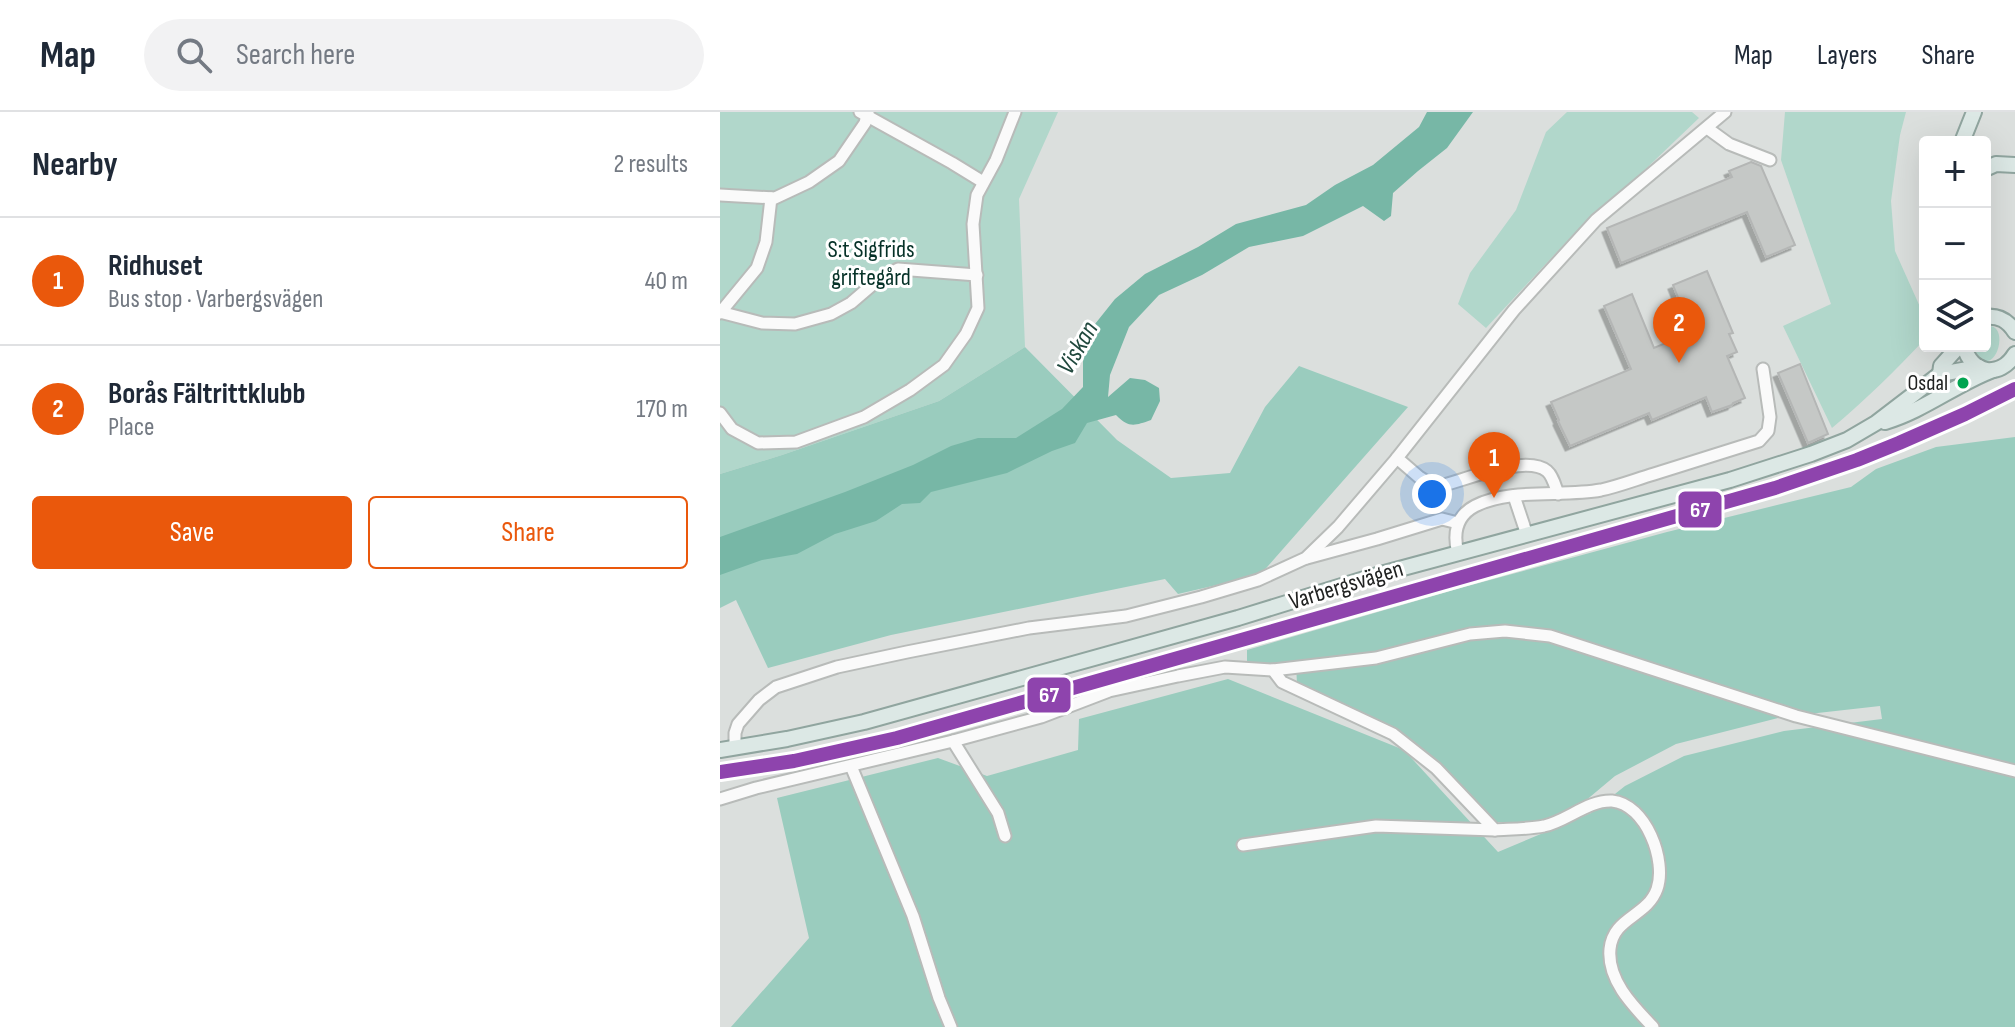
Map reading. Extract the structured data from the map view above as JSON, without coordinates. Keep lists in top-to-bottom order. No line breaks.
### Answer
{"streets":{"main road":["Varbergsvägen"]},"water":["Viskan"],"parks":["S:t Sigfrids griftegård"],"places":["Osdal"],"lines":["transit line 67"],"page":{"header":"Map","search":"Search here","nav":["Map","Layers","Share"],"heading":["Nearby","2 results"],"map_buttons":["+","−"],"list":[{"mark":"1","name":"Ridhuset","note":"Bus stop · Varbergsvägen","value":"40 m"},{"mark":"2","name":"Borås Fältrittklubb","note":"Place","value":"170 m"}],"pins":["2","1"],"buttons":["Save","Share"]}}
